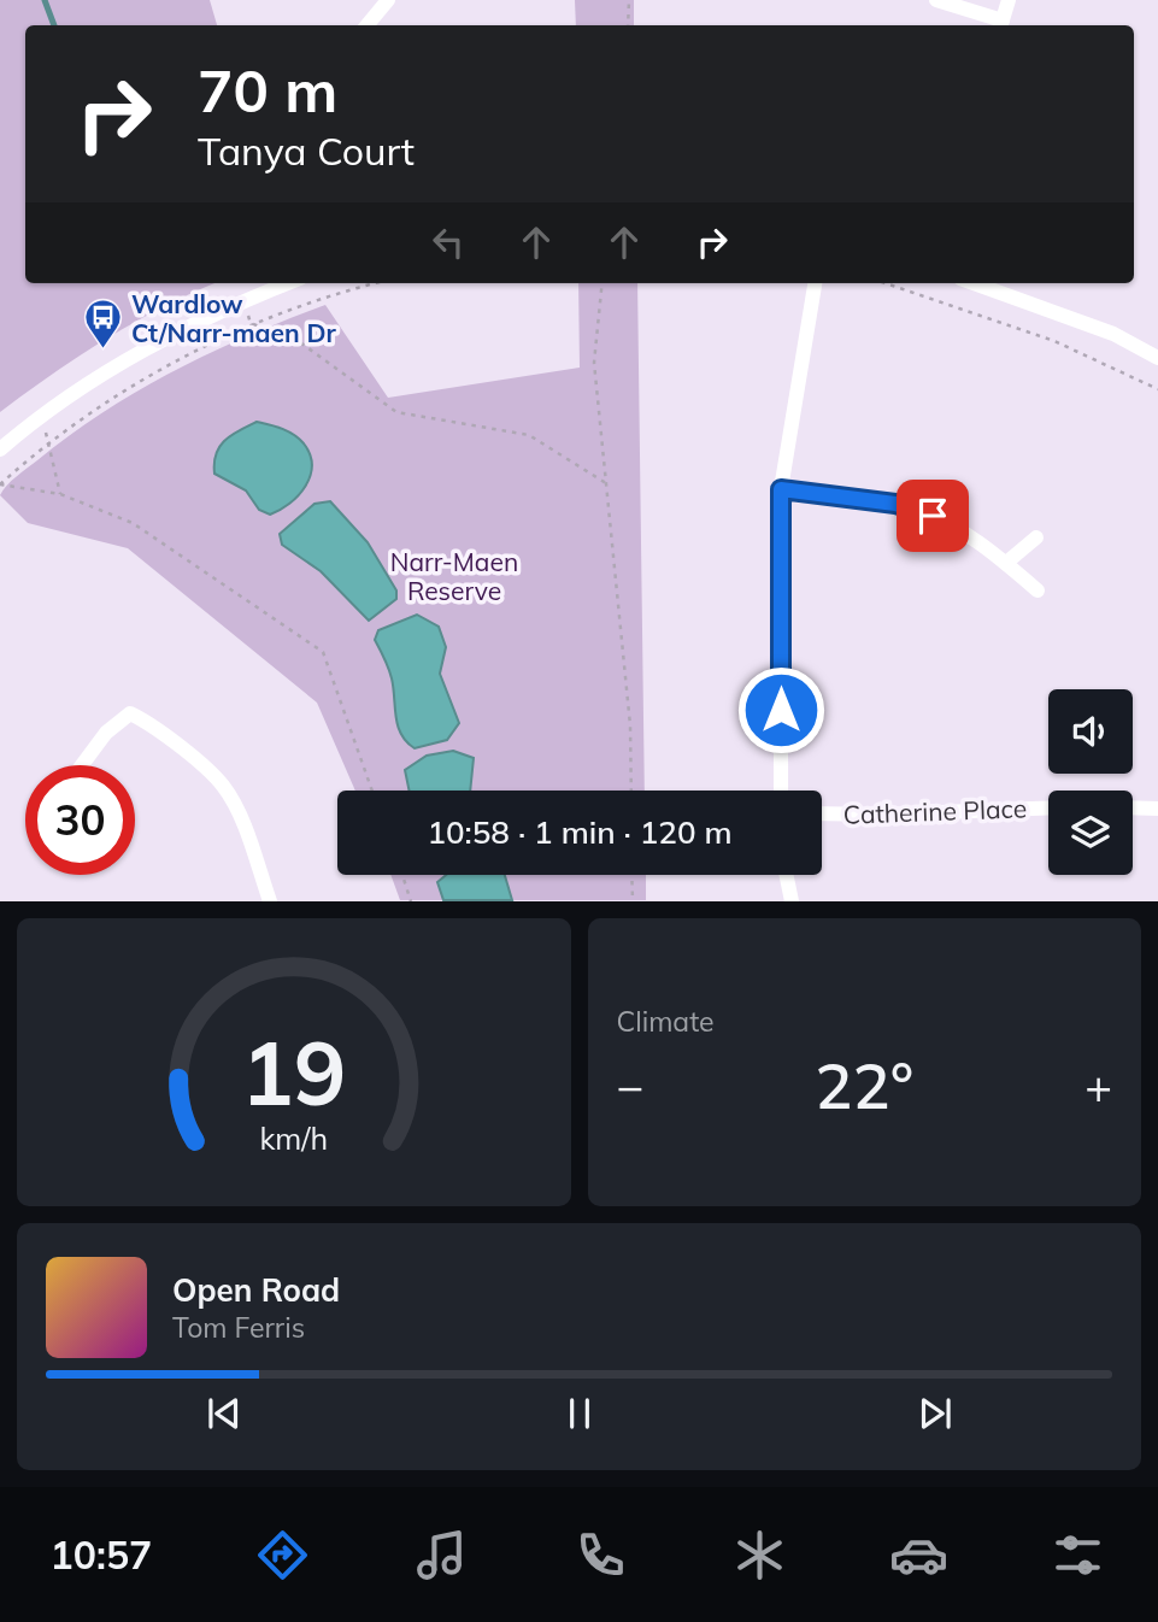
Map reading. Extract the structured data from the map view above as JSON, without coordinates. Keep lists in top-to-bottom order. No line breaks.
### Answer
{"streets":{"street":["Catherine Place"]},"parks":["Narr-Maen Reserve"],"places":{"bus stop":["Wardlow Ct/Narr-maen Dr"]},"page":{"turn":["70 m","Tanya Court"],"limit":"30","trip":"10:58 · 1 min · 120 m","tile":"Climate","heat":["−","22°","+"],"song":["Open Road","Tom Ferris"],"tabs":"10:57","gauge":["19","km/h"]}}
